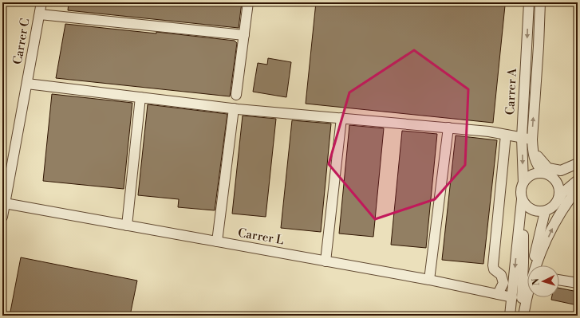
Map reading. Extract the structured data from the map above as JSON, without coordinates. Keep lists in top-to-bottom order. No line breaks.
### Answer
{"streets":{"street":["Carrer C","Carrer A","Carrer L"]},"crossings":[["Carrer C","Carrer L"]],"north":"left"}
